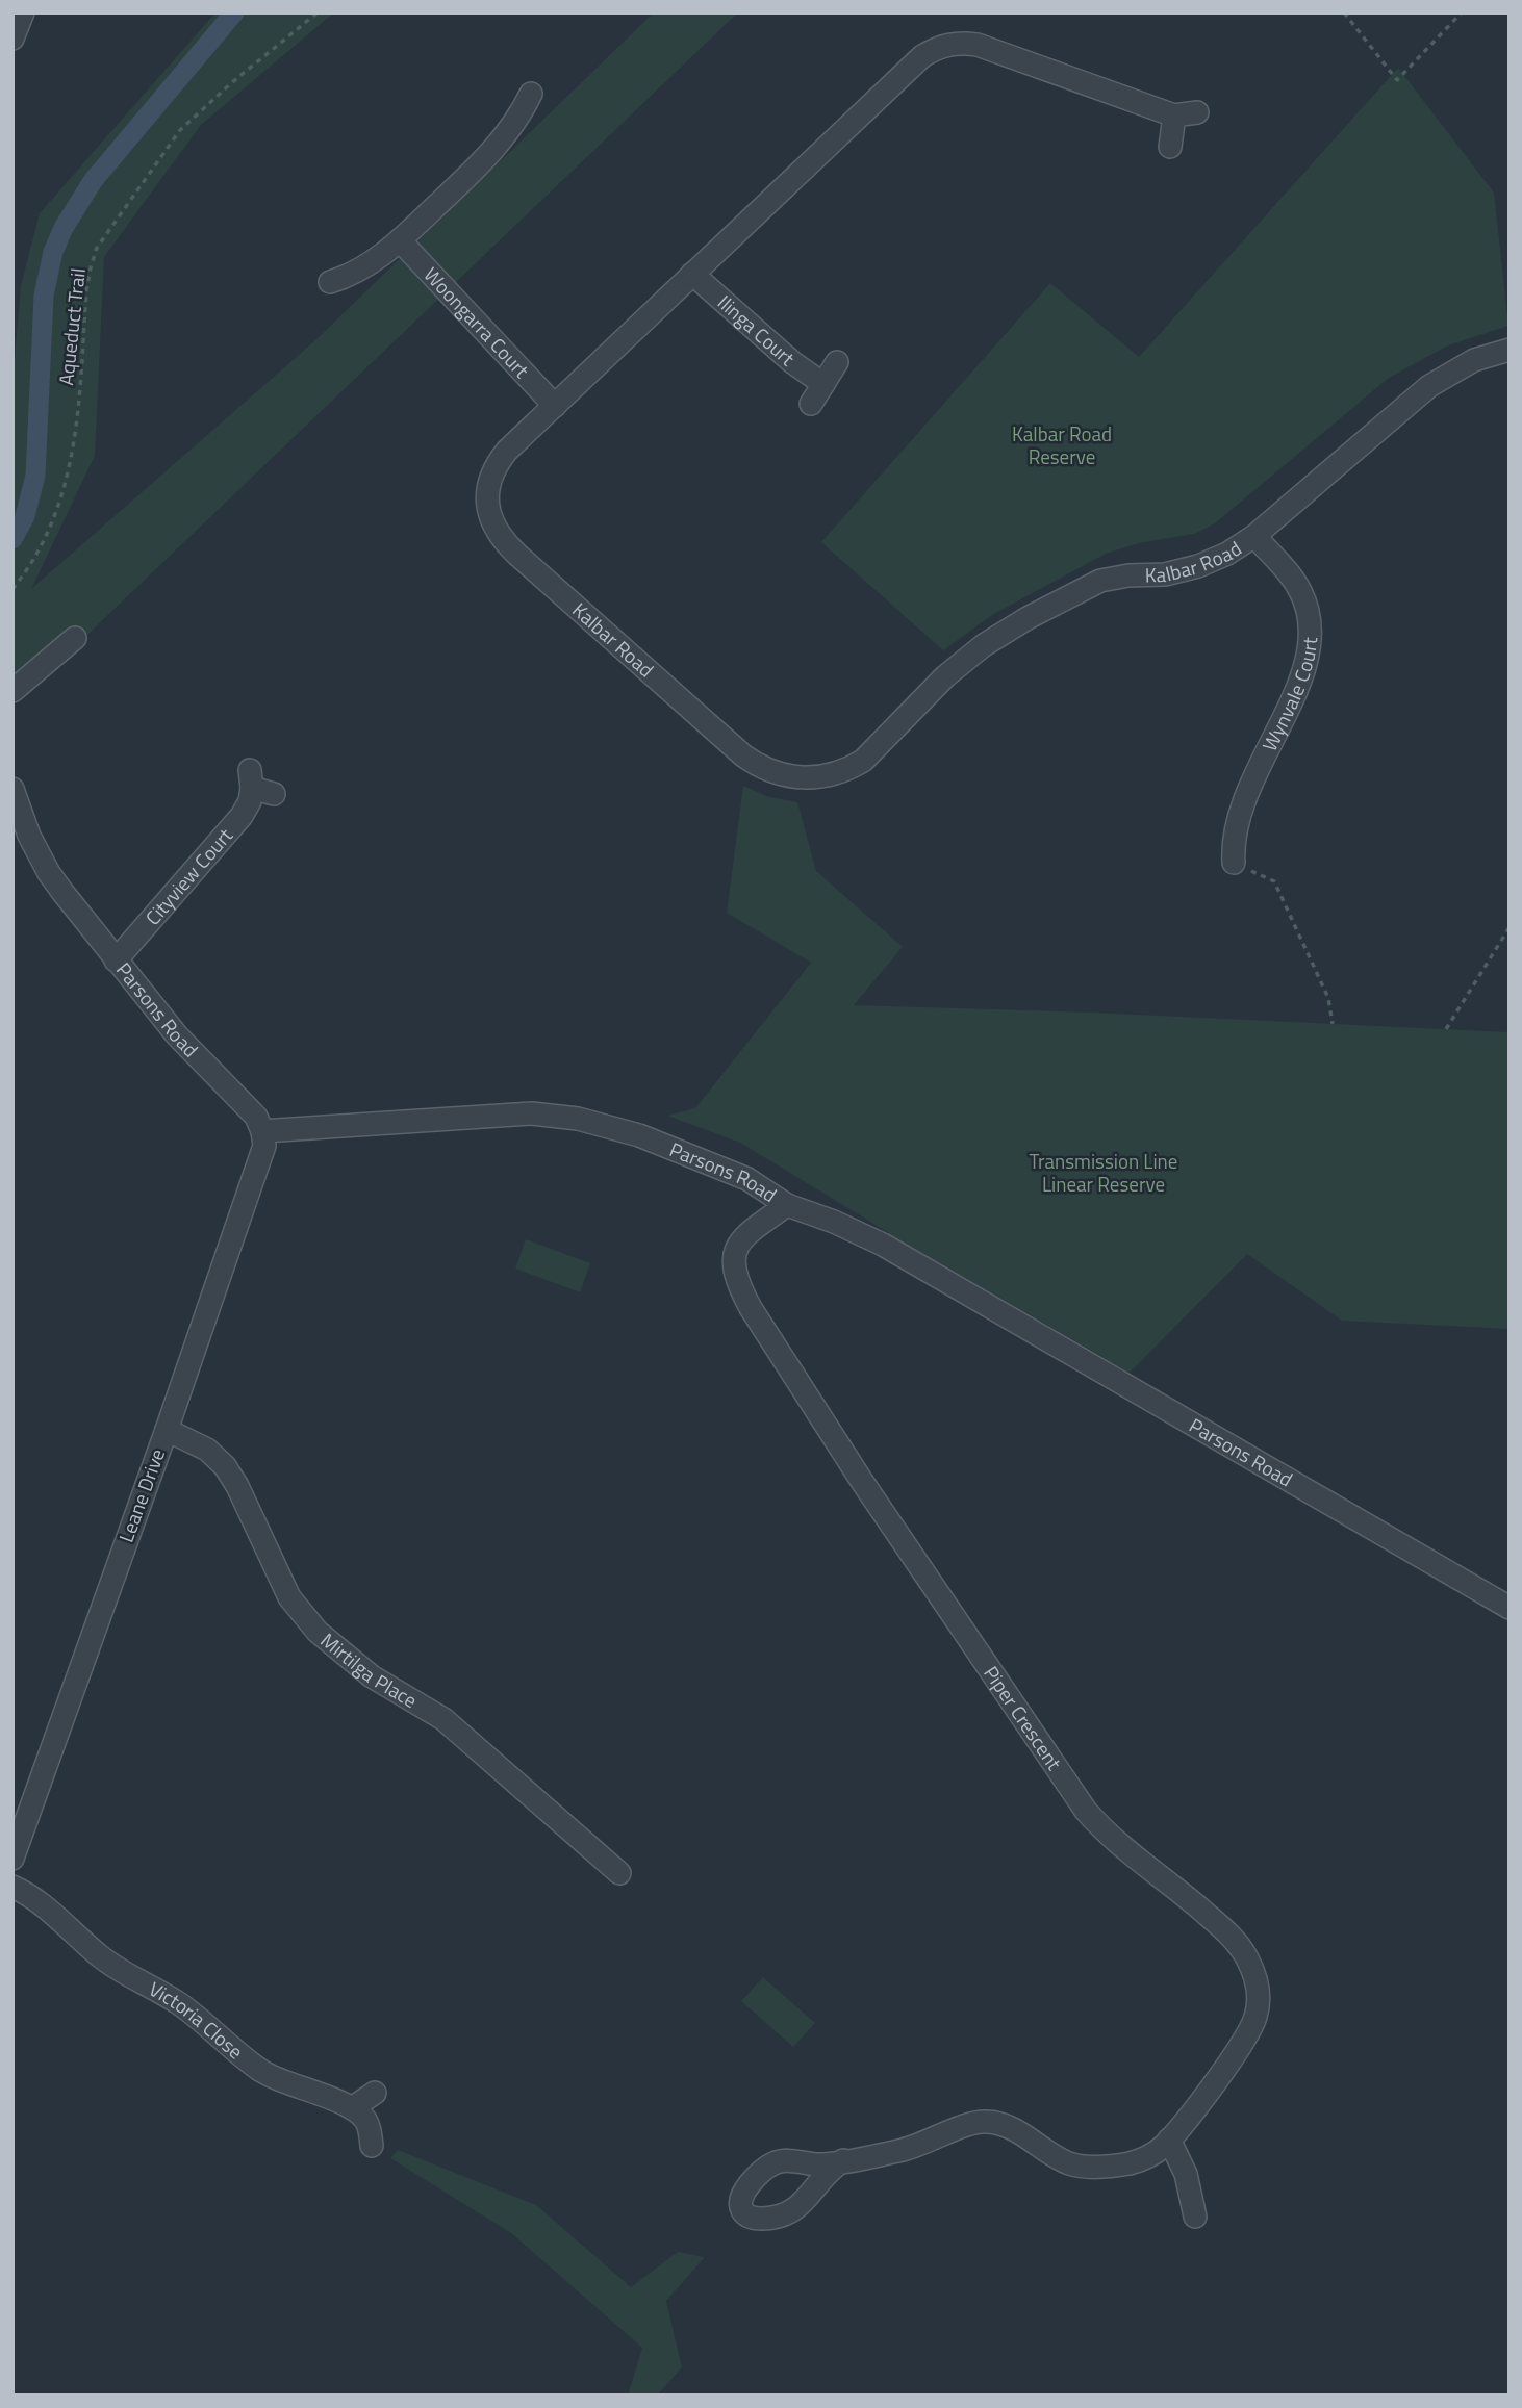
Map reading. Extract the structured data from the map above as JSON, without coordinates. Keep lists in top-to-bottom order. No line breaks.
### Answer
{"streets":{"street":["Woongarra Court","Ilinga Court","Kalbar Road","Wynvale Court","Cityview Court","Parsons Road","Leane Drive","Mirtilga Place","Piper Crescent","Victoria Close"],"path":["Aqueduct Trail"]},"crossings":[["Woongarra Court","Kalbar Road"],["Ilinga Court","Kalbar Road"],["Kalbar Road","Wynvale Court"],["Cityview Court","Parsons Road"],["Parsons Road","Leane Drive"],["Parsons Road","Piper Crescent"],["Leane Drive","Mirtilga Place"]],"parks":["Kalbar Road Reserve","Transmission Line Linear Reserve"]}
